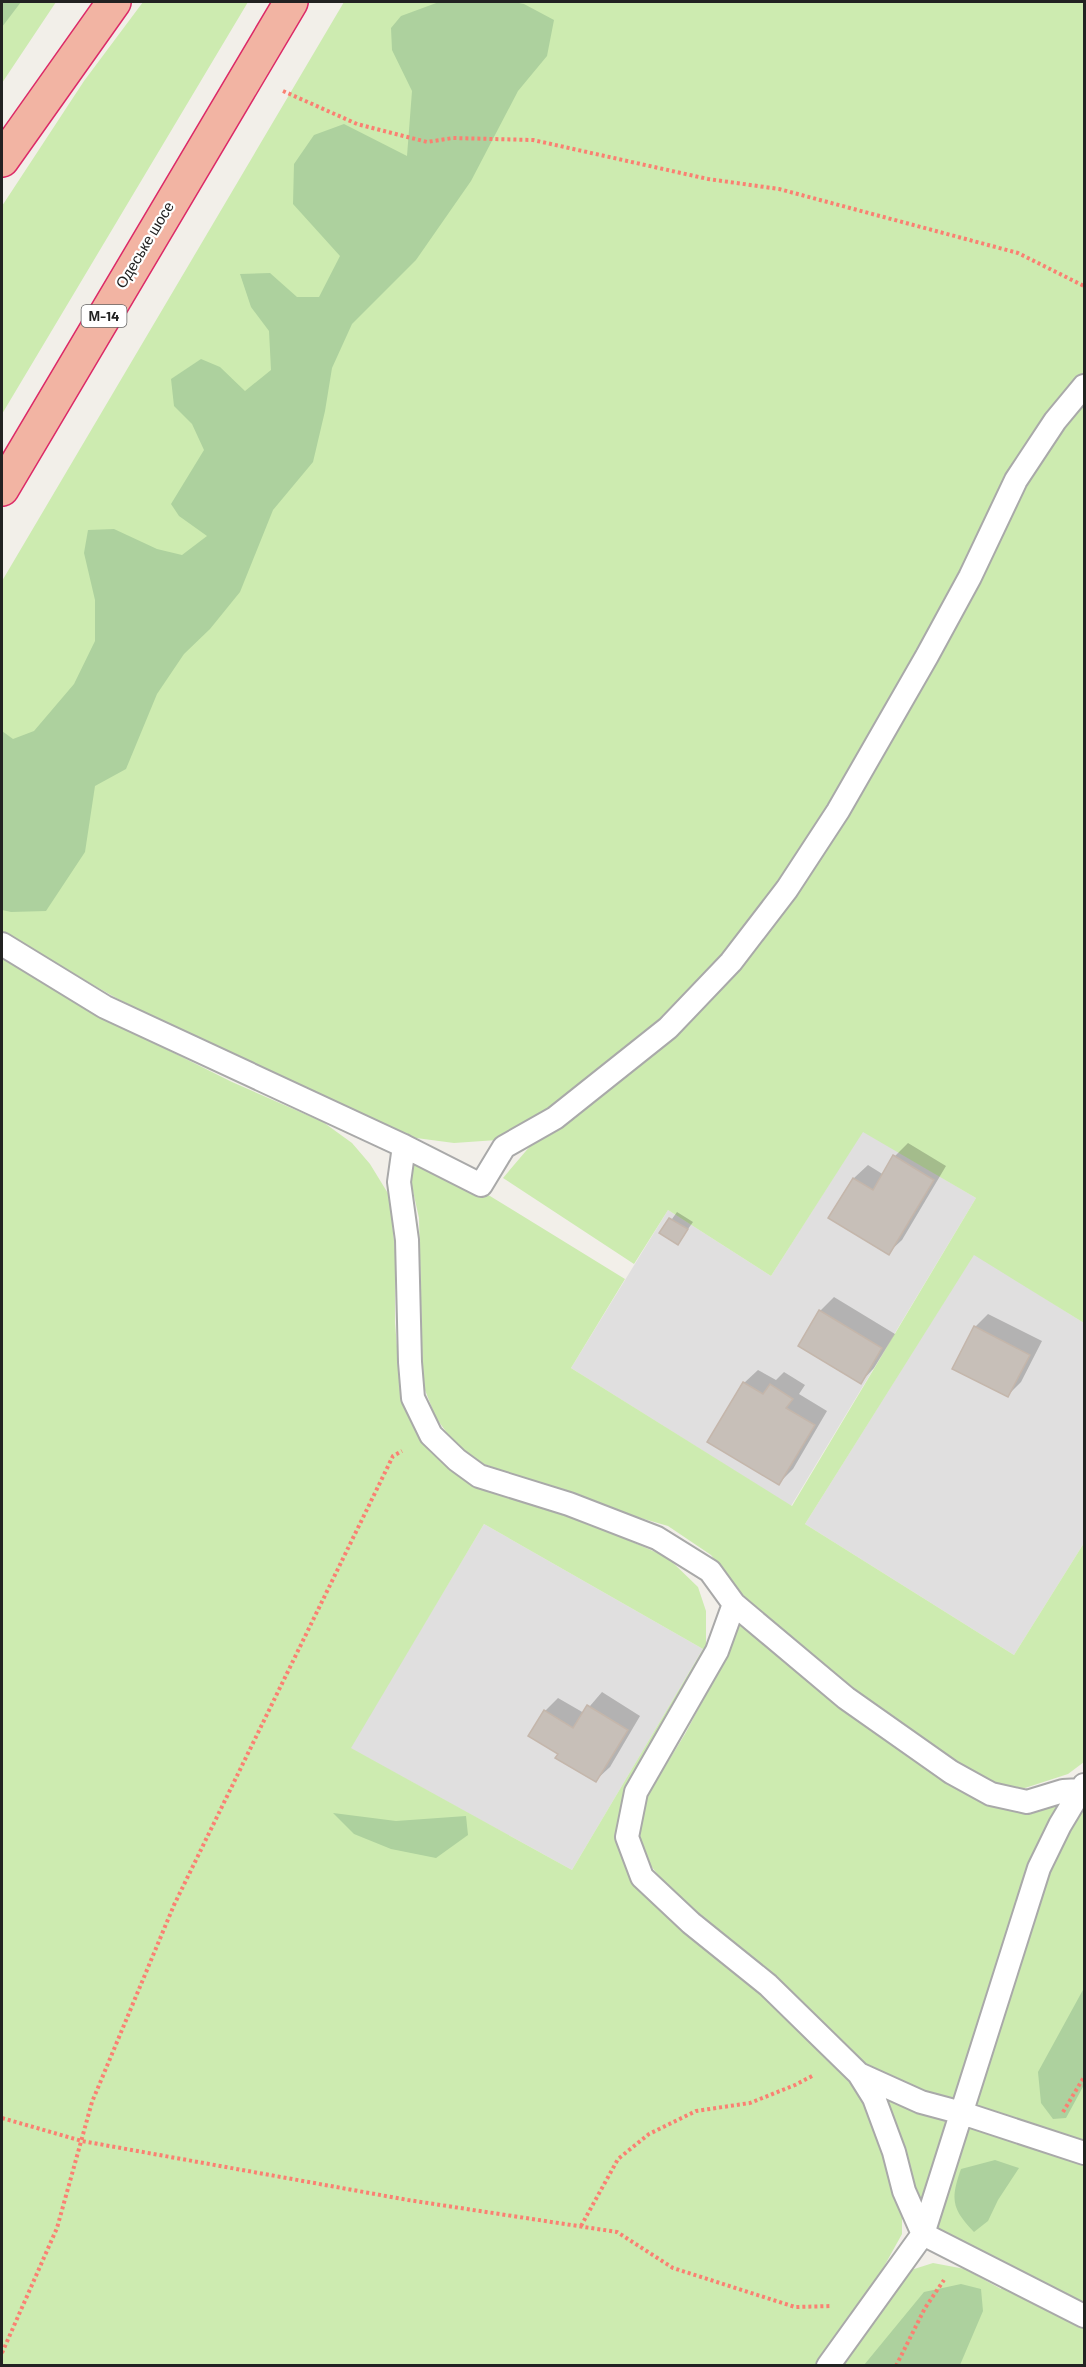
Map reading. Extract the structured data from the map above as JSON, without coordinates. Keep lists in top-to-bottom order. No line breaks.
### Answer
{"streets":{"highway":["Одеське шосе","М-14"]}}
